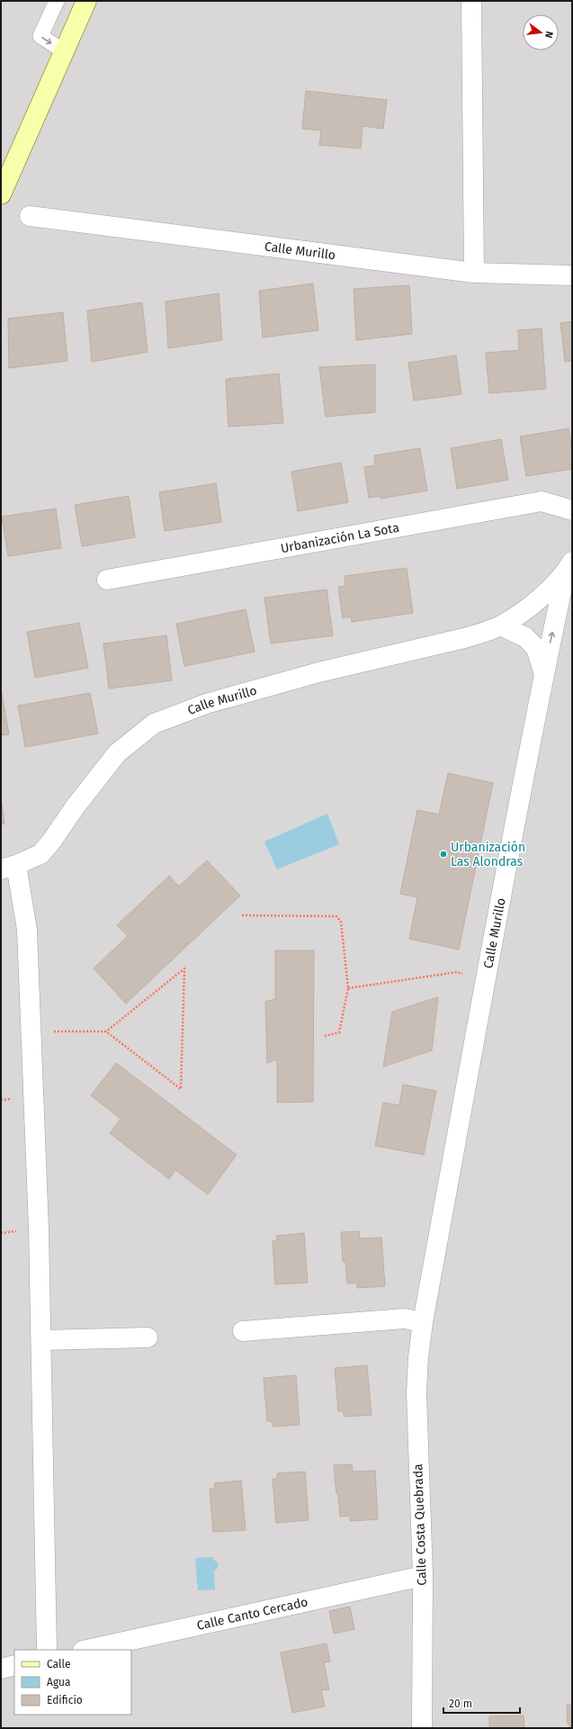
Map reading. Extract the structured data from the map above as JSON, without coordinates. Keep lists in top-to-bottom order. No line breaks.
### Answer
{"streets":{"street":["Calle Murillo","Urbanización La Sota","Calle Costa Quebrada","Calle Canto Cercado"]},"crossings":[["Calle Murillo","Calle Costa Quebrada"],["Calle Costa Quebrada","Calle Canto Cercado"]],"places":["Urbanización Las Alondras"],"legend":["Calle","Agua","Edificio"],"scale_bar":"20 m","north":"right"}
